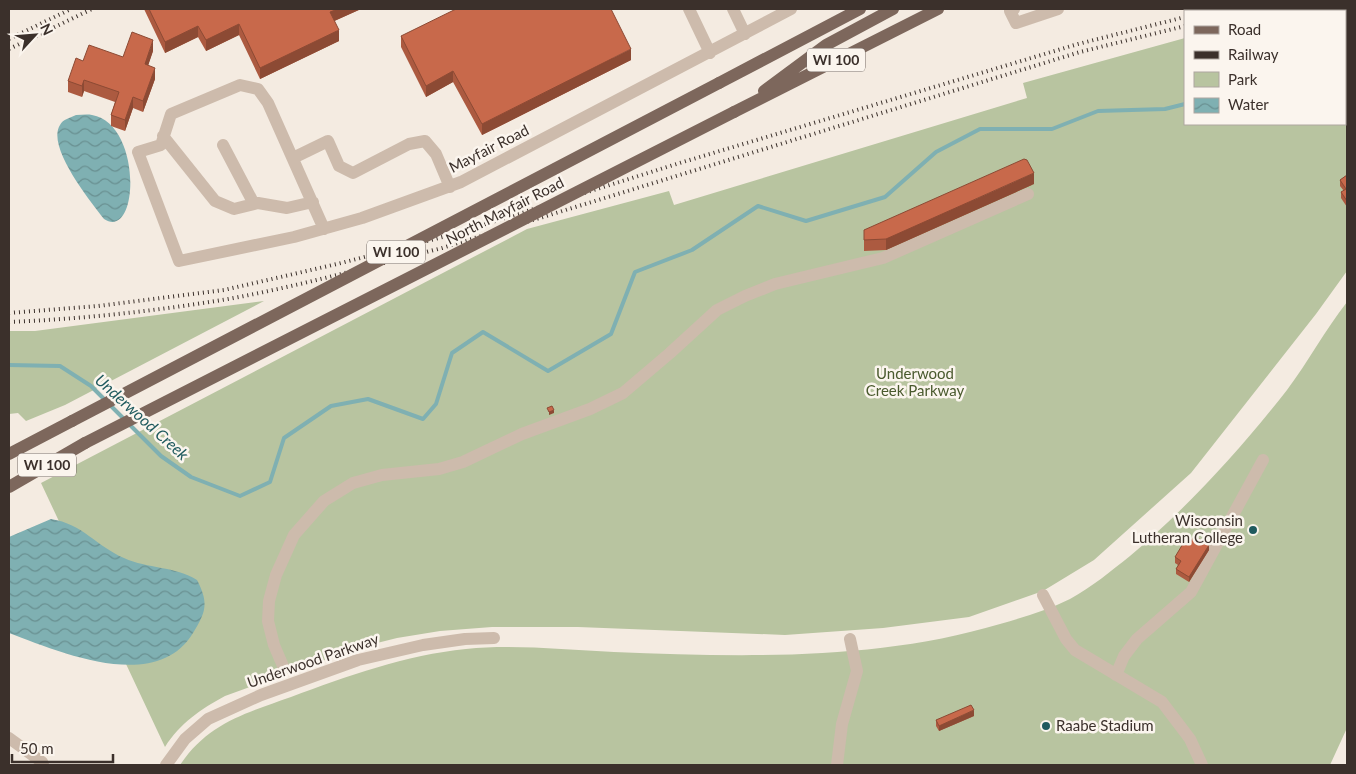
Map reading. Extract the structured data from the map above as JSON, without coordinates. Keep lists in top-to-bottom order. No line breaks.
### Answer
{"streets":{"main road":["WI 100","North Mayfair Road"],"street":["Mayfair Road","Underwood Parkway"]},"water":["Underwood Creek"],"parks":["Underwood Creek Parkway"],"places":["Wisconsin Lutheran College","Raabe Stadium"],"legend":["Road","Railway","Park","Water"],"scale_bar":"50 m","north":"top right"}
